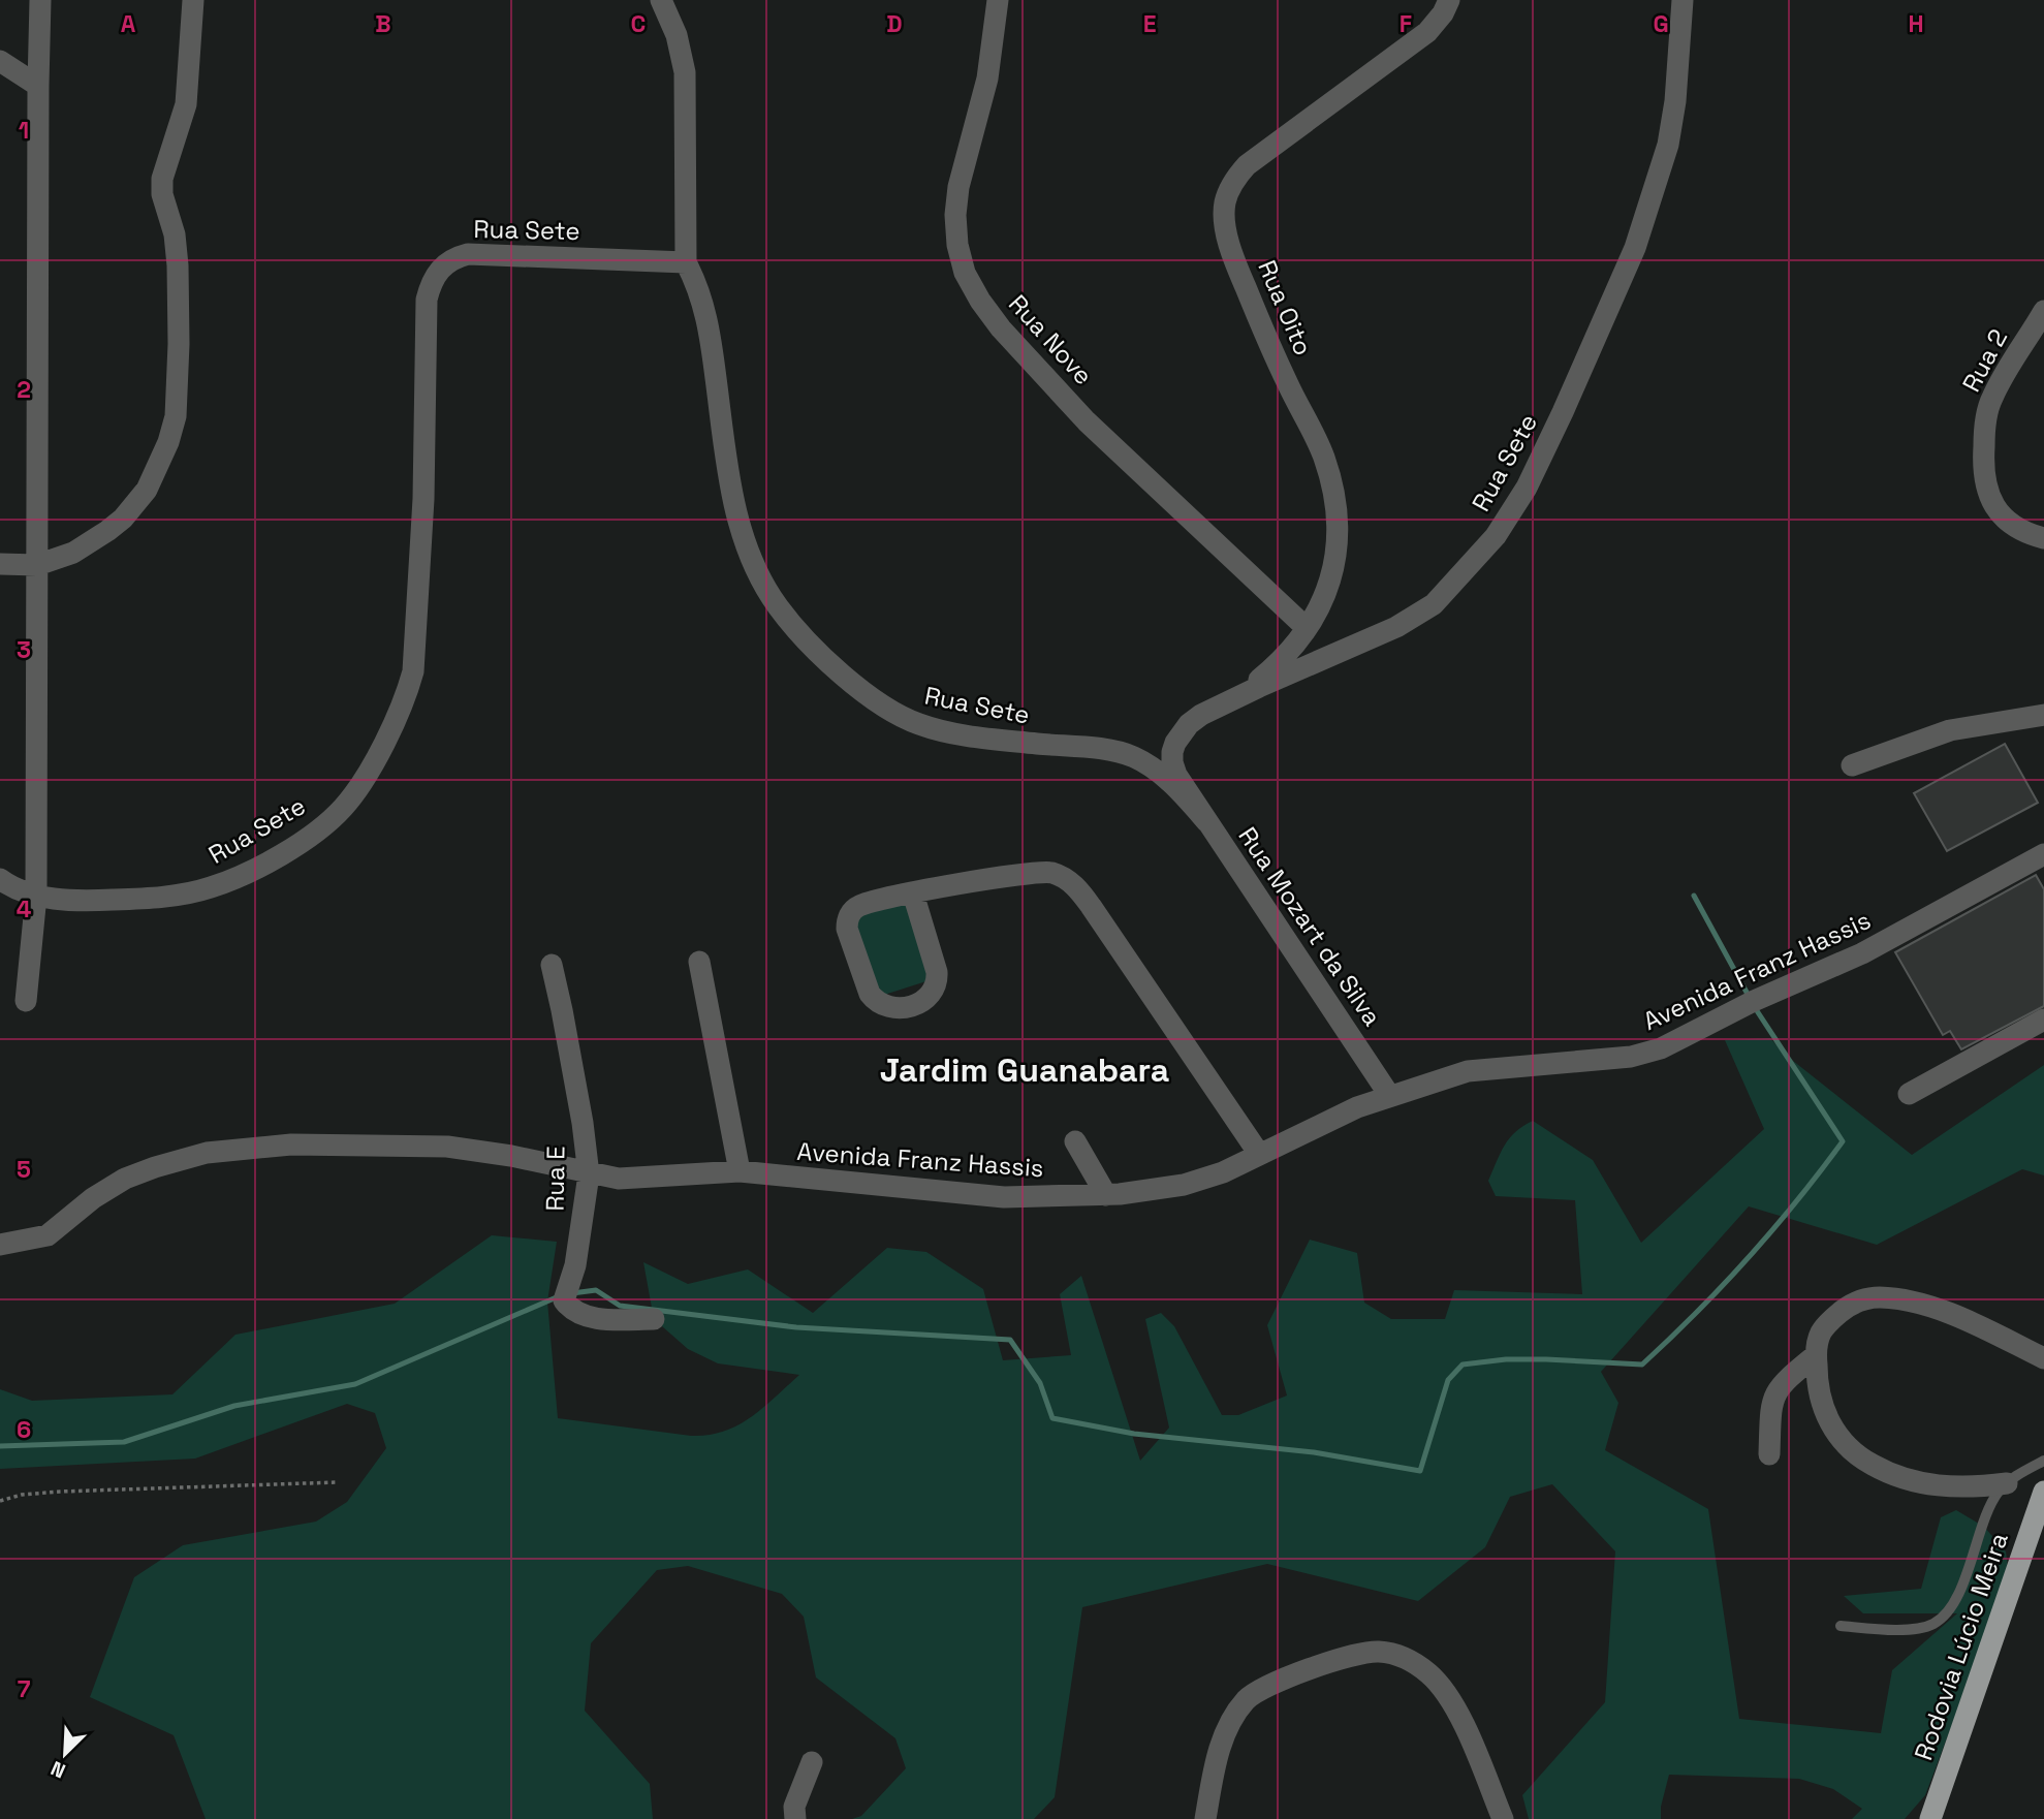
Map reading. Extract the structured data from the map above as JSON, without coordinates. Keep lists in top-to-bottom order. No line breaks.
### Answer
{"streets":{"main road":["Rodovia Lúcio Meira"],"street":["Rua Sete","Rua Oito","Rua Nove","Rua 2","Rua Mozart da Silva","Avenida Franz Hassis","Rua E"]},"crossings":[["Rua Sete","Rua Oito"],["Rua Sete","Rua Mozart da Silva"],["Rua Oito","Rua Nove"],["Rua Mozart da Silva","Avenida Franz Hassis"],["Avenida Franz Hassis","Rua E"]],"districts":["Jardim Guanabara"],"north":"bottom left","grid":{"columns":["A","B","C","D","E","F","G","H"],"rows":["1","2","3","4","5","6","7"]}}
